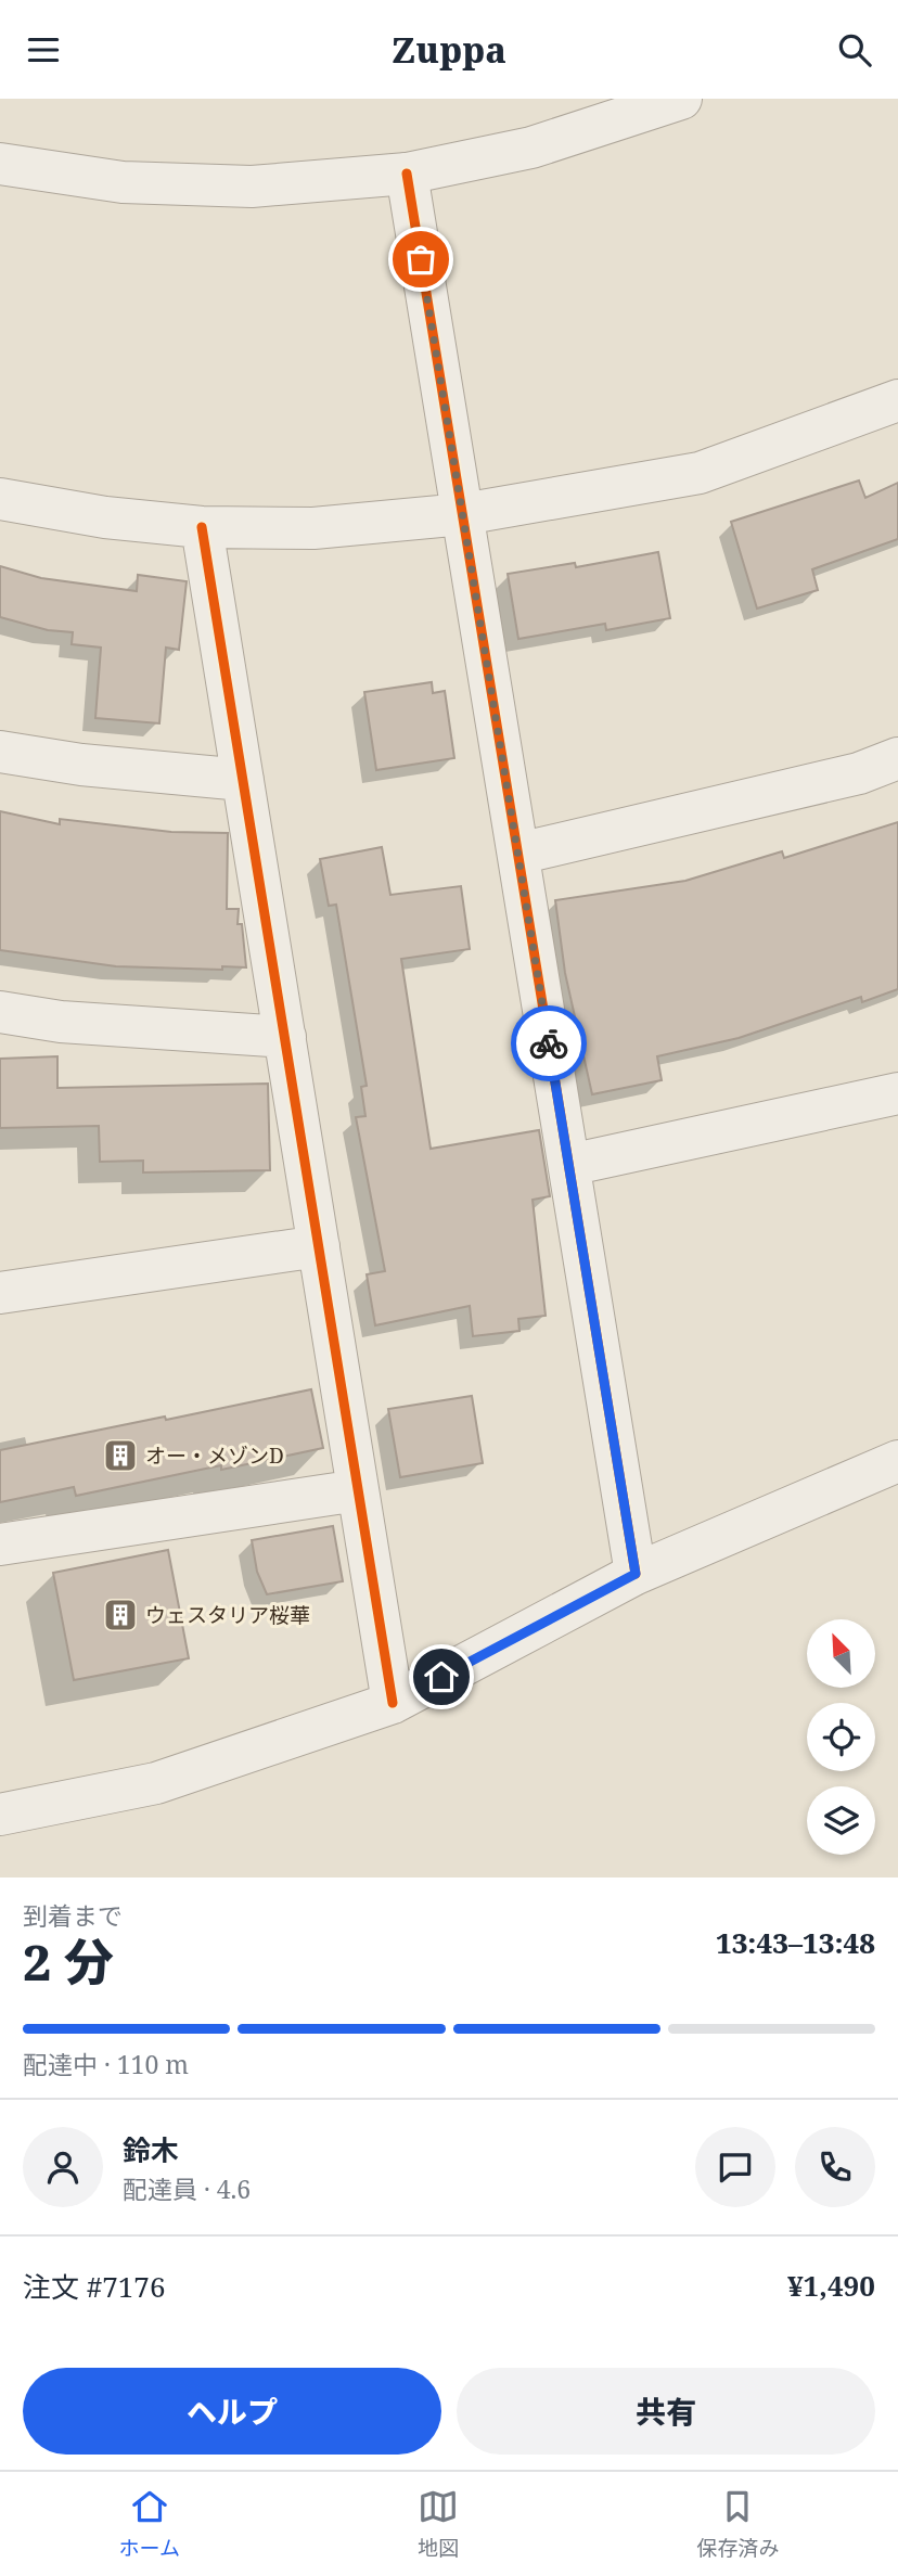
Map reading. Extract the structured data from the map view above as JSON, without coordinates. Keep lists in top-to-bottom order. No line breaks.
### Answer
{"places":{"building":["オー・メゾンD","ウェスタリア桜華"]},"north":"top left","page":{"header":"Zuppa","heading":["2 分","到着まで","13:43–13:48"],"panel":["鈴木","配達員 · 4.6","注文 #7176","¥1,490"],"bar":"配達中 · 110 m","buttons":["ヘルプ","共有"],"tabs":["ホーム","地図","保存済み"]}}
